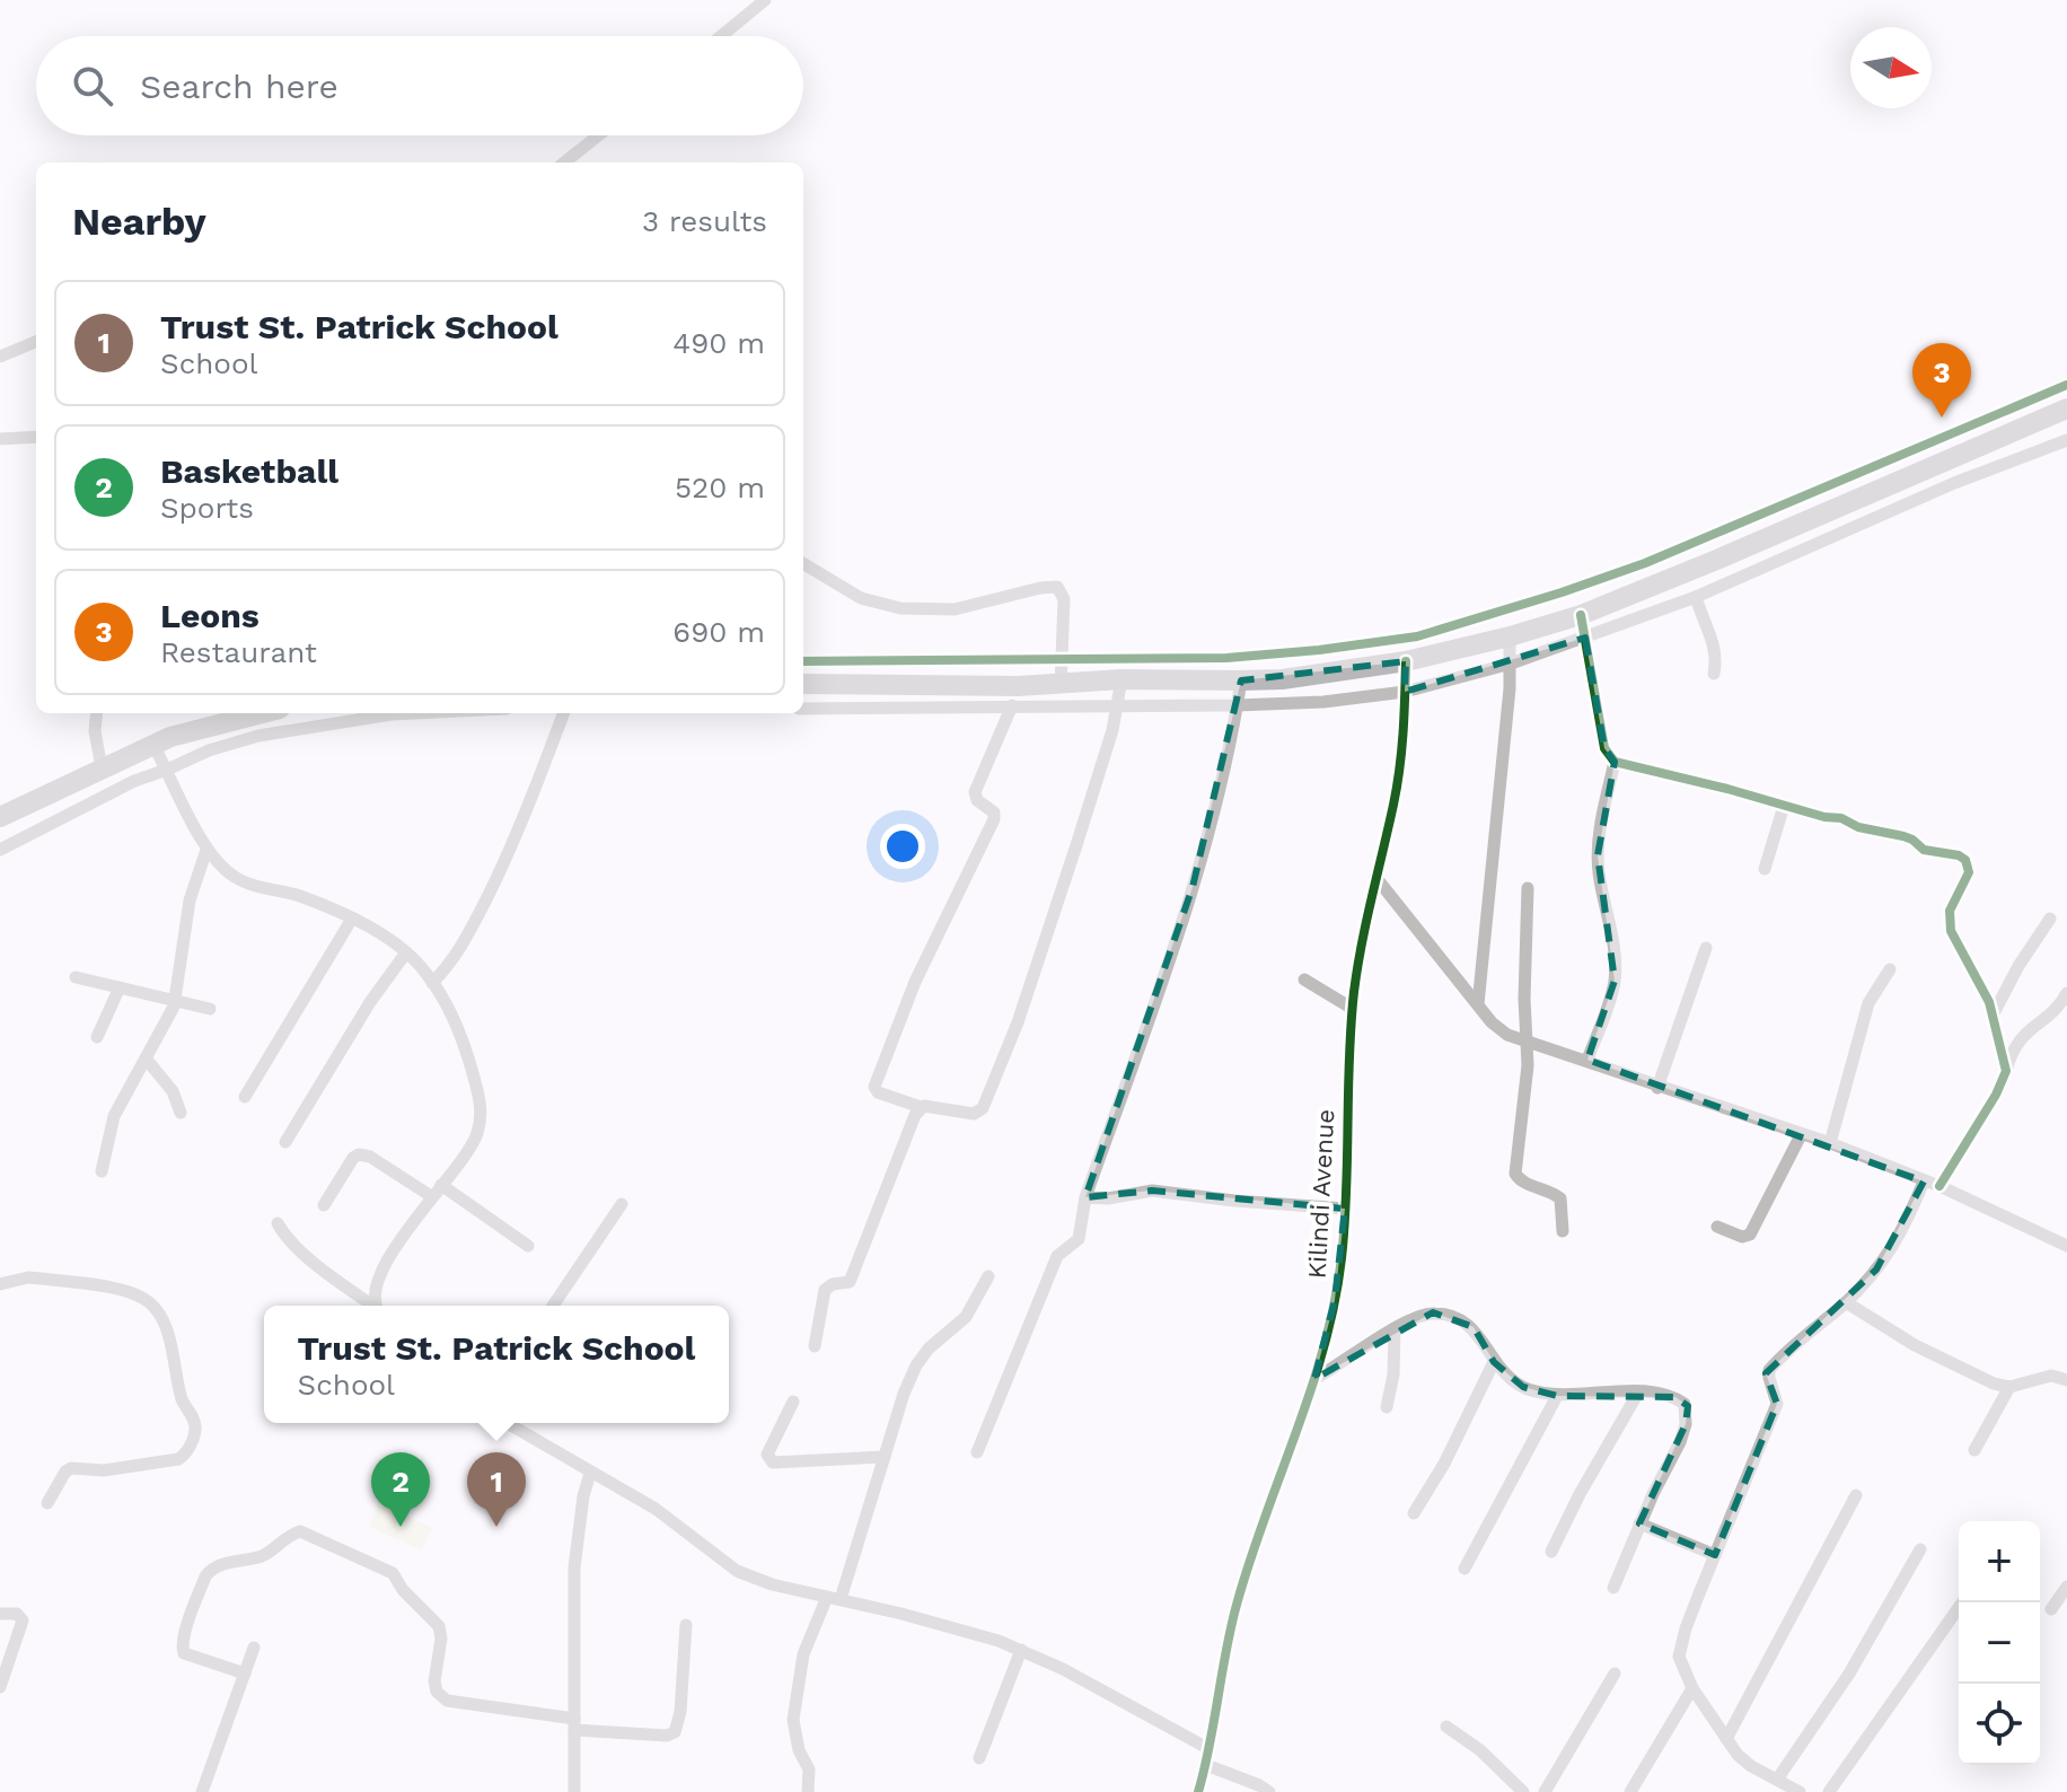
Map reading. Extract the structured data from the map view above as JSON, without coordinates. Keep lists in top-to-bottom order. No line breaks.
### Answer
{"streets":{"street":["Kilindi Avenue"]},"north":"right","page":{"search":"Search here","heading":["Nearby","3 results"],"list":[{"mark":"1","name":"Trust St. Patrick School","note":"School","value":"490 m"},{"mark":"2","name":"Basketball","note":"Sports","value":"520 m"},{"mark":"3","name":"Leons","note":"Restaurant","value":"690 m"}],"pins":["3","1","2"],"popup":["Trust St. Patrick School","School"],"map_buttons":["+","−"]}}
